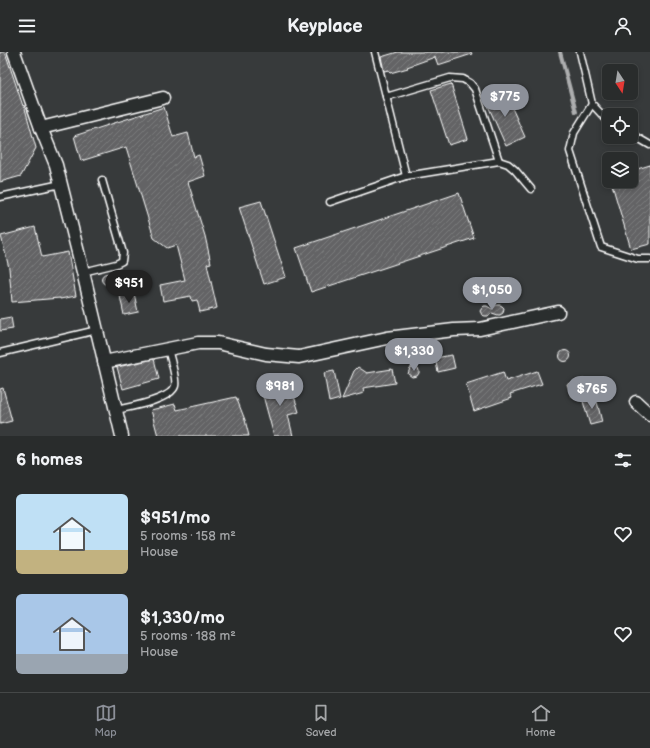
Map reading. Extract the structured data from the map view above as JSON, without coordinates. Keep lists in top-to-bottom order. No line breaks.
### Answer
{"north":"bottom","page":{"header":"Keyplace","price":["$775","$951","$1,050","$1,330","$981","$765"],"heading":"6 homes","list":[{"name":"$951/mo","note":"5 rooms · 158 m² · House"},{"name":"$1,330/mo","note":"5 rooms · 188 m² · House"}],"tabs":["Map","Saved","Home"]}}
